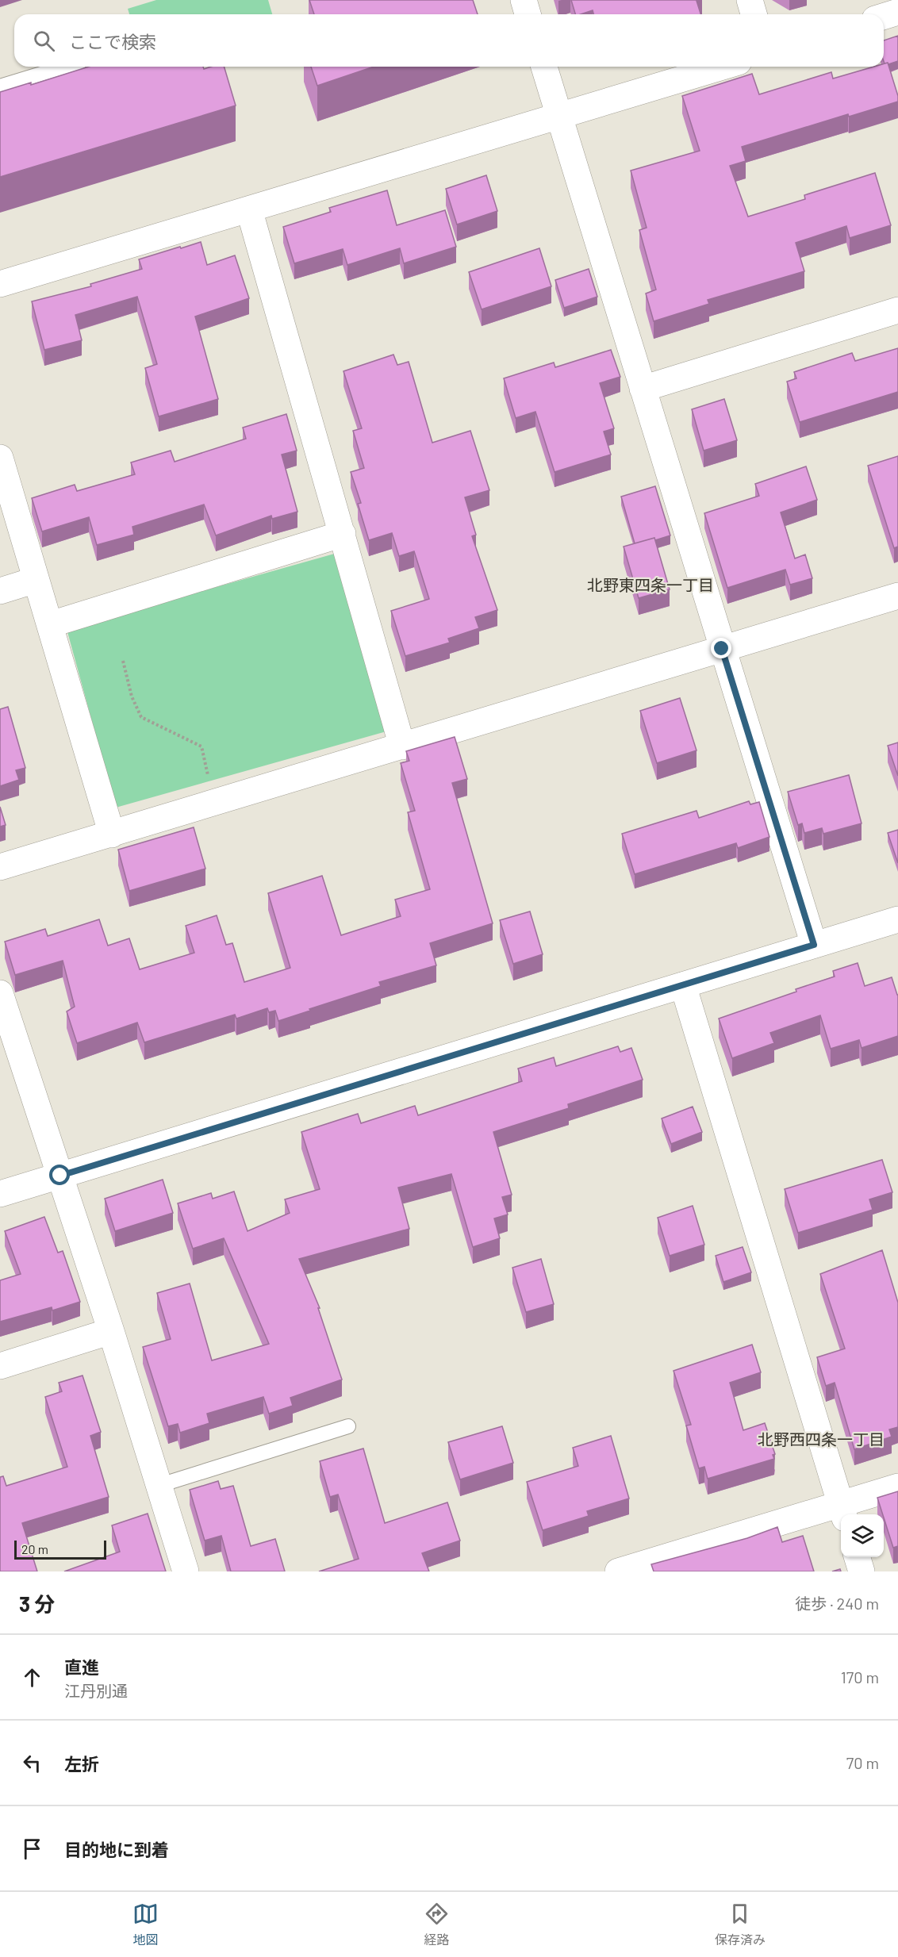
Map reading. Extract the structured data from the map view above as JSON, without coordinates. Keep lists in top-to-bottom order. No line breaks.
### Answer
{"districts":["北野東四条一丁目","北野西四条一丁目"],"scale_bar":"20 m","page":{"search":"ここで検索","scale":"20 m","heading":["3 分","徒歩 · 240 m"],"list":[["直進","江丹別通","170 m"],["左折","70 m"],"目的地に到着"],"nav":["地図","経路","保存済み"]}}
